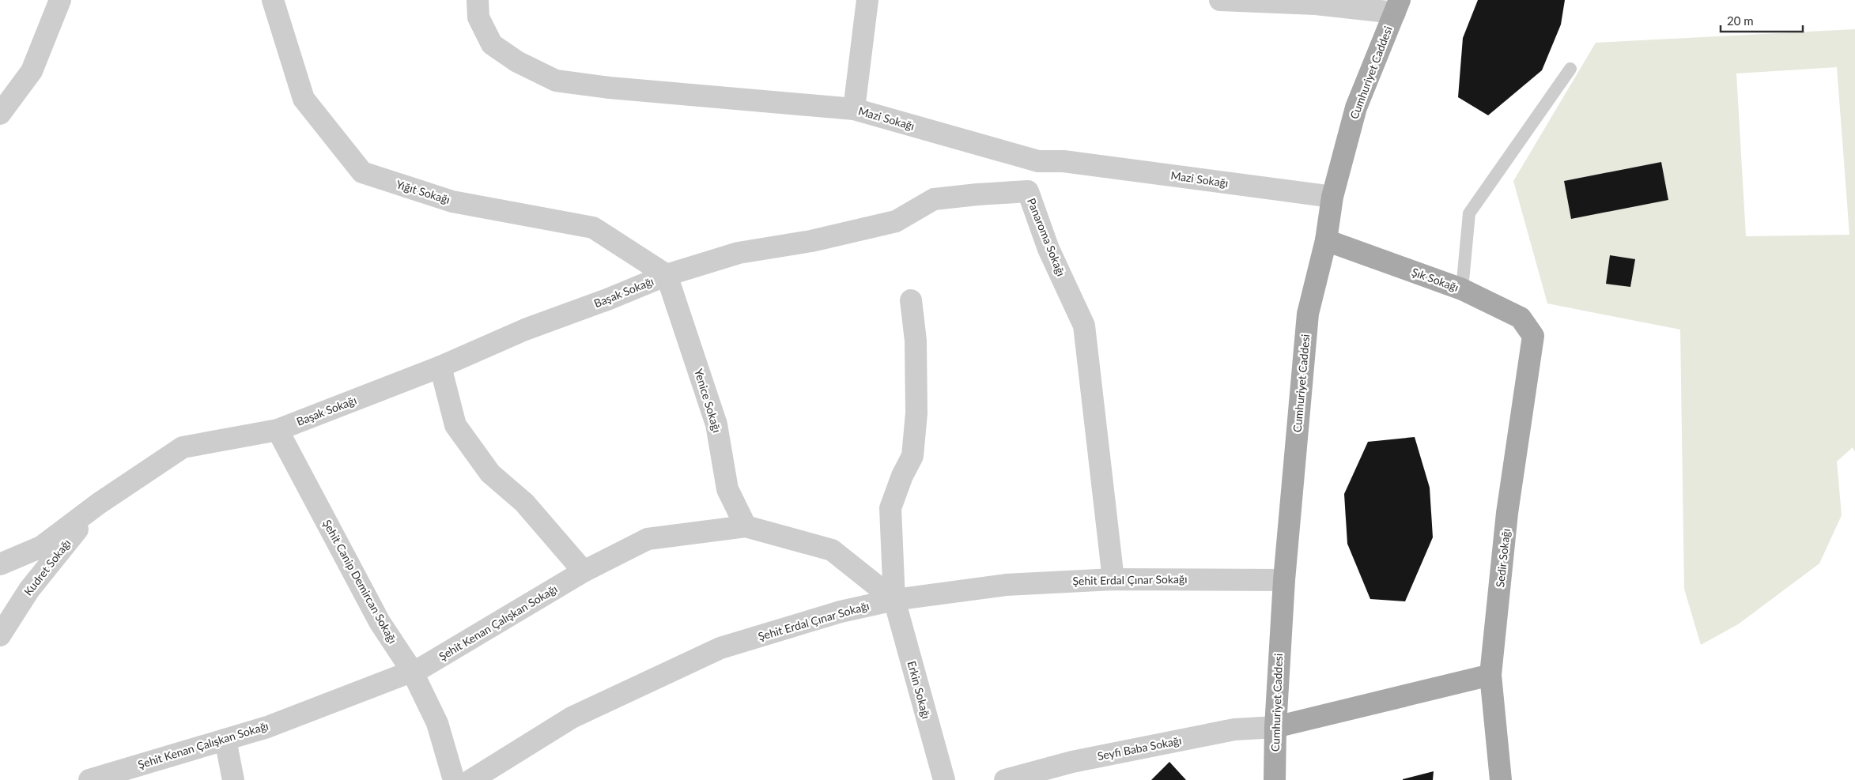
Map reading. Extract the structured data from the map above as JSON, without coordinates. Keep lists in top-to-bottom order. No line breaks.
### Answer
{"streets":{"main road":["Cumhuriyet Caddesi","Şık Sokağı","Sedir Sokağı"],"street":["Mazi Sokağı","Yığıt Sokağı","Panaroma Sokağı","Başak Sokağı","Yenice Sokağı","Kudret Sokağı","Şehit Erdal Çınar Sokağı","Şehit Canip Demircan Sokağı","Şehit Kenan Çalışkan Sokağı","Erkin Sokağı","Seyfi Baba Sokağı"]},"crossings":[["Cumhuriyet Caddesi","Mazi Sokağı"],["Cumhuriyet Caddesi","Şık Sokağı"],["Cumhuriyet Caddesi","Şehit Erdal Çınar Sokağı"],["Cumhuriyet Caddesi","Seyfi Baba Sokağı"],["Yığıt Sokağı","Panaroma Sokağı"],["Yığıt Sokağı","Başak Sokağı"],["Yığıt Sokağı","Yenice Sokağı"],["Panaroma Sokağı","Başak Sokağı"],["Panaroma Sokağı","Yenice Sokağı"],["Panaroma Sokağı","Şehit Erdal Çınar Sokağı"],["Şık Sokağı","Sedir Sokağı"],["Başak Sokağı","Yenice Sokağı"],["Başak Sokağı","Kudret Sokağı"],["Başak Sokağı","Şehit Canip Demircan Sokağı"],["Yenice Sokağı","Şehit Kenan Çalışkan Sokağı"],["Şehit Erdal Çınar Sokağı","Şehit Kenan Çalışkan Sokağı"],["Şehit Erdal Çınar Sokağı","Erkin Sokağı"],["Şehit Canip Demircan Sokağı","Şehit Kenan Çalışkan Sokağı"],["Şehit Kenan Çalışkan Sokağı","Erkin Sokağı"]],"scale_bar":"20 m"}
